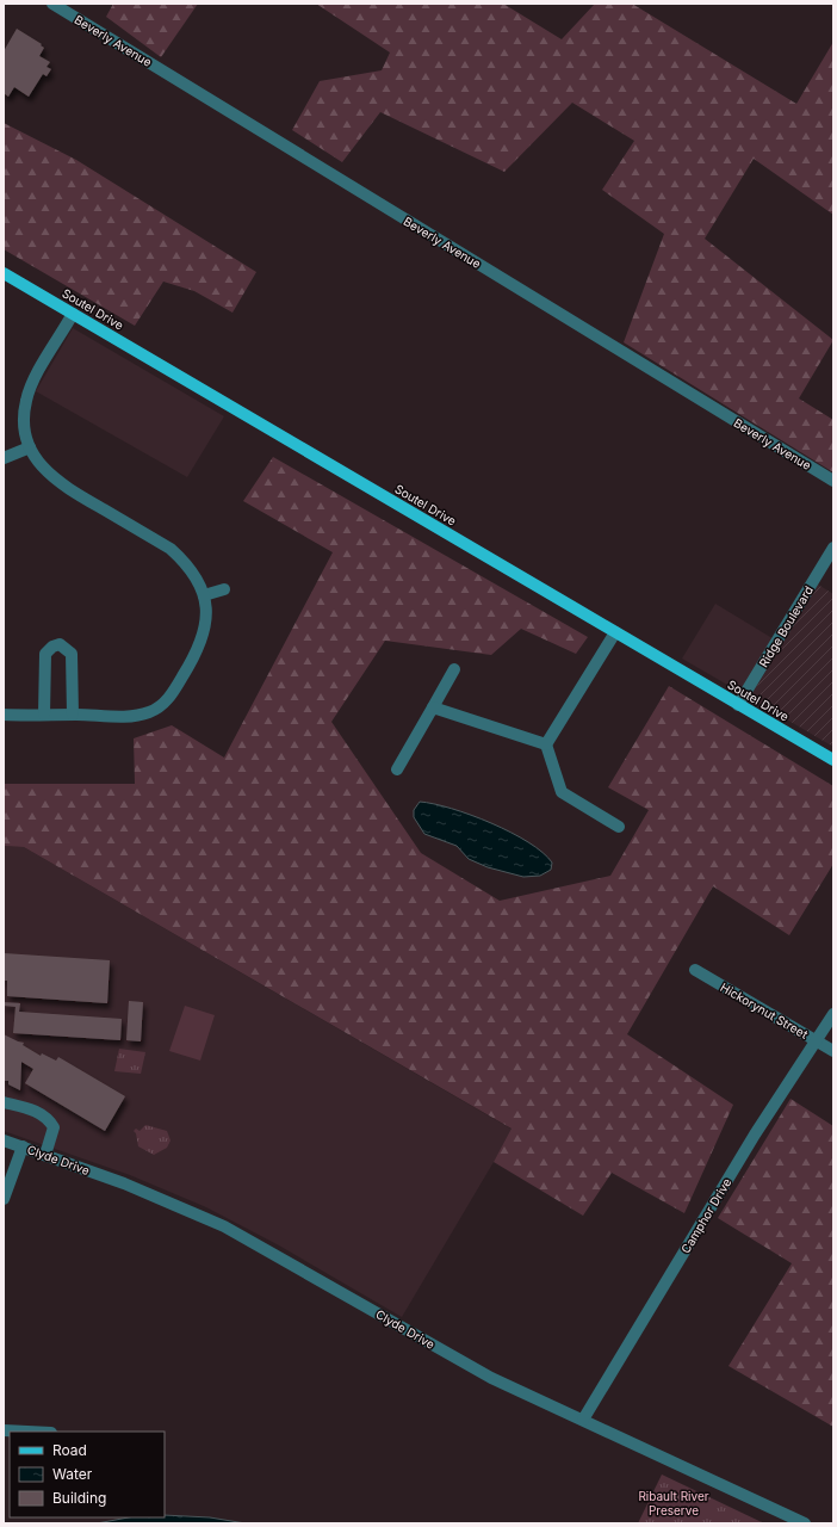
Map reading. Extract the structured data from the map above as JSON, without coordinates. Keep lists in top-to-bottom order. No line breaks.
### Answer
{"streets":{"main road":["Soutel Drive"],"street":["Beverly Avenue","Ridge Boulevard","Hickorynut Street","Clyde Drive","Camphor Drive"]},"crossings":[["Soutel Drive","Ridge Boulevard"],["Hickorynut Street","Camphor Drive"],["Clyde Drive","Camphor Drive"]],"parks":["Ribault River Preserve"],"legend":["Road","Water","Building"]}
